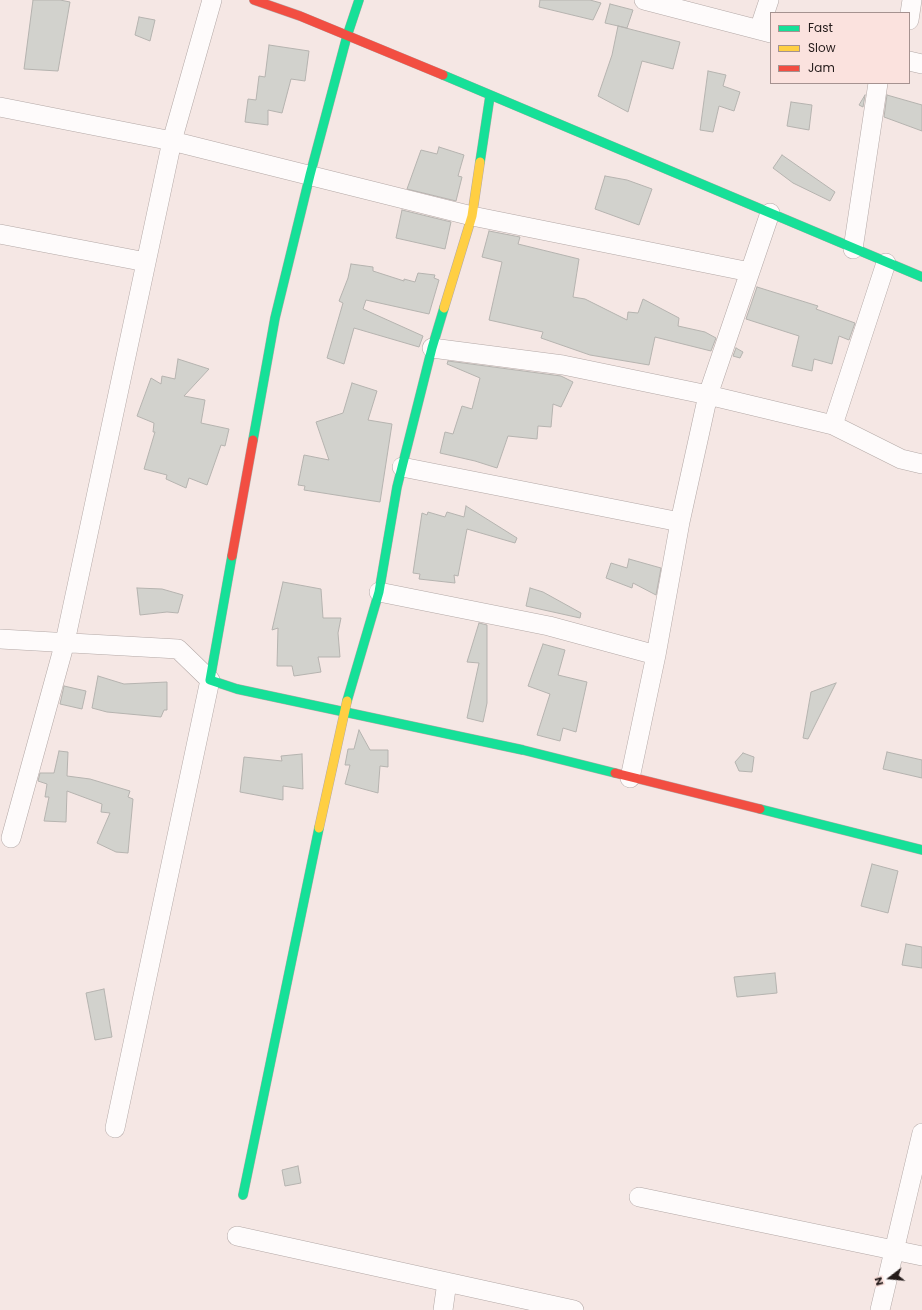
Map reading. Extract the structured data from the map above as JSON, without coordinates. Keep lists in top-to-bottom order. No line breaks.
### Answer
{"legend":["Fast","Slow","Jam"],"north":"left"}
